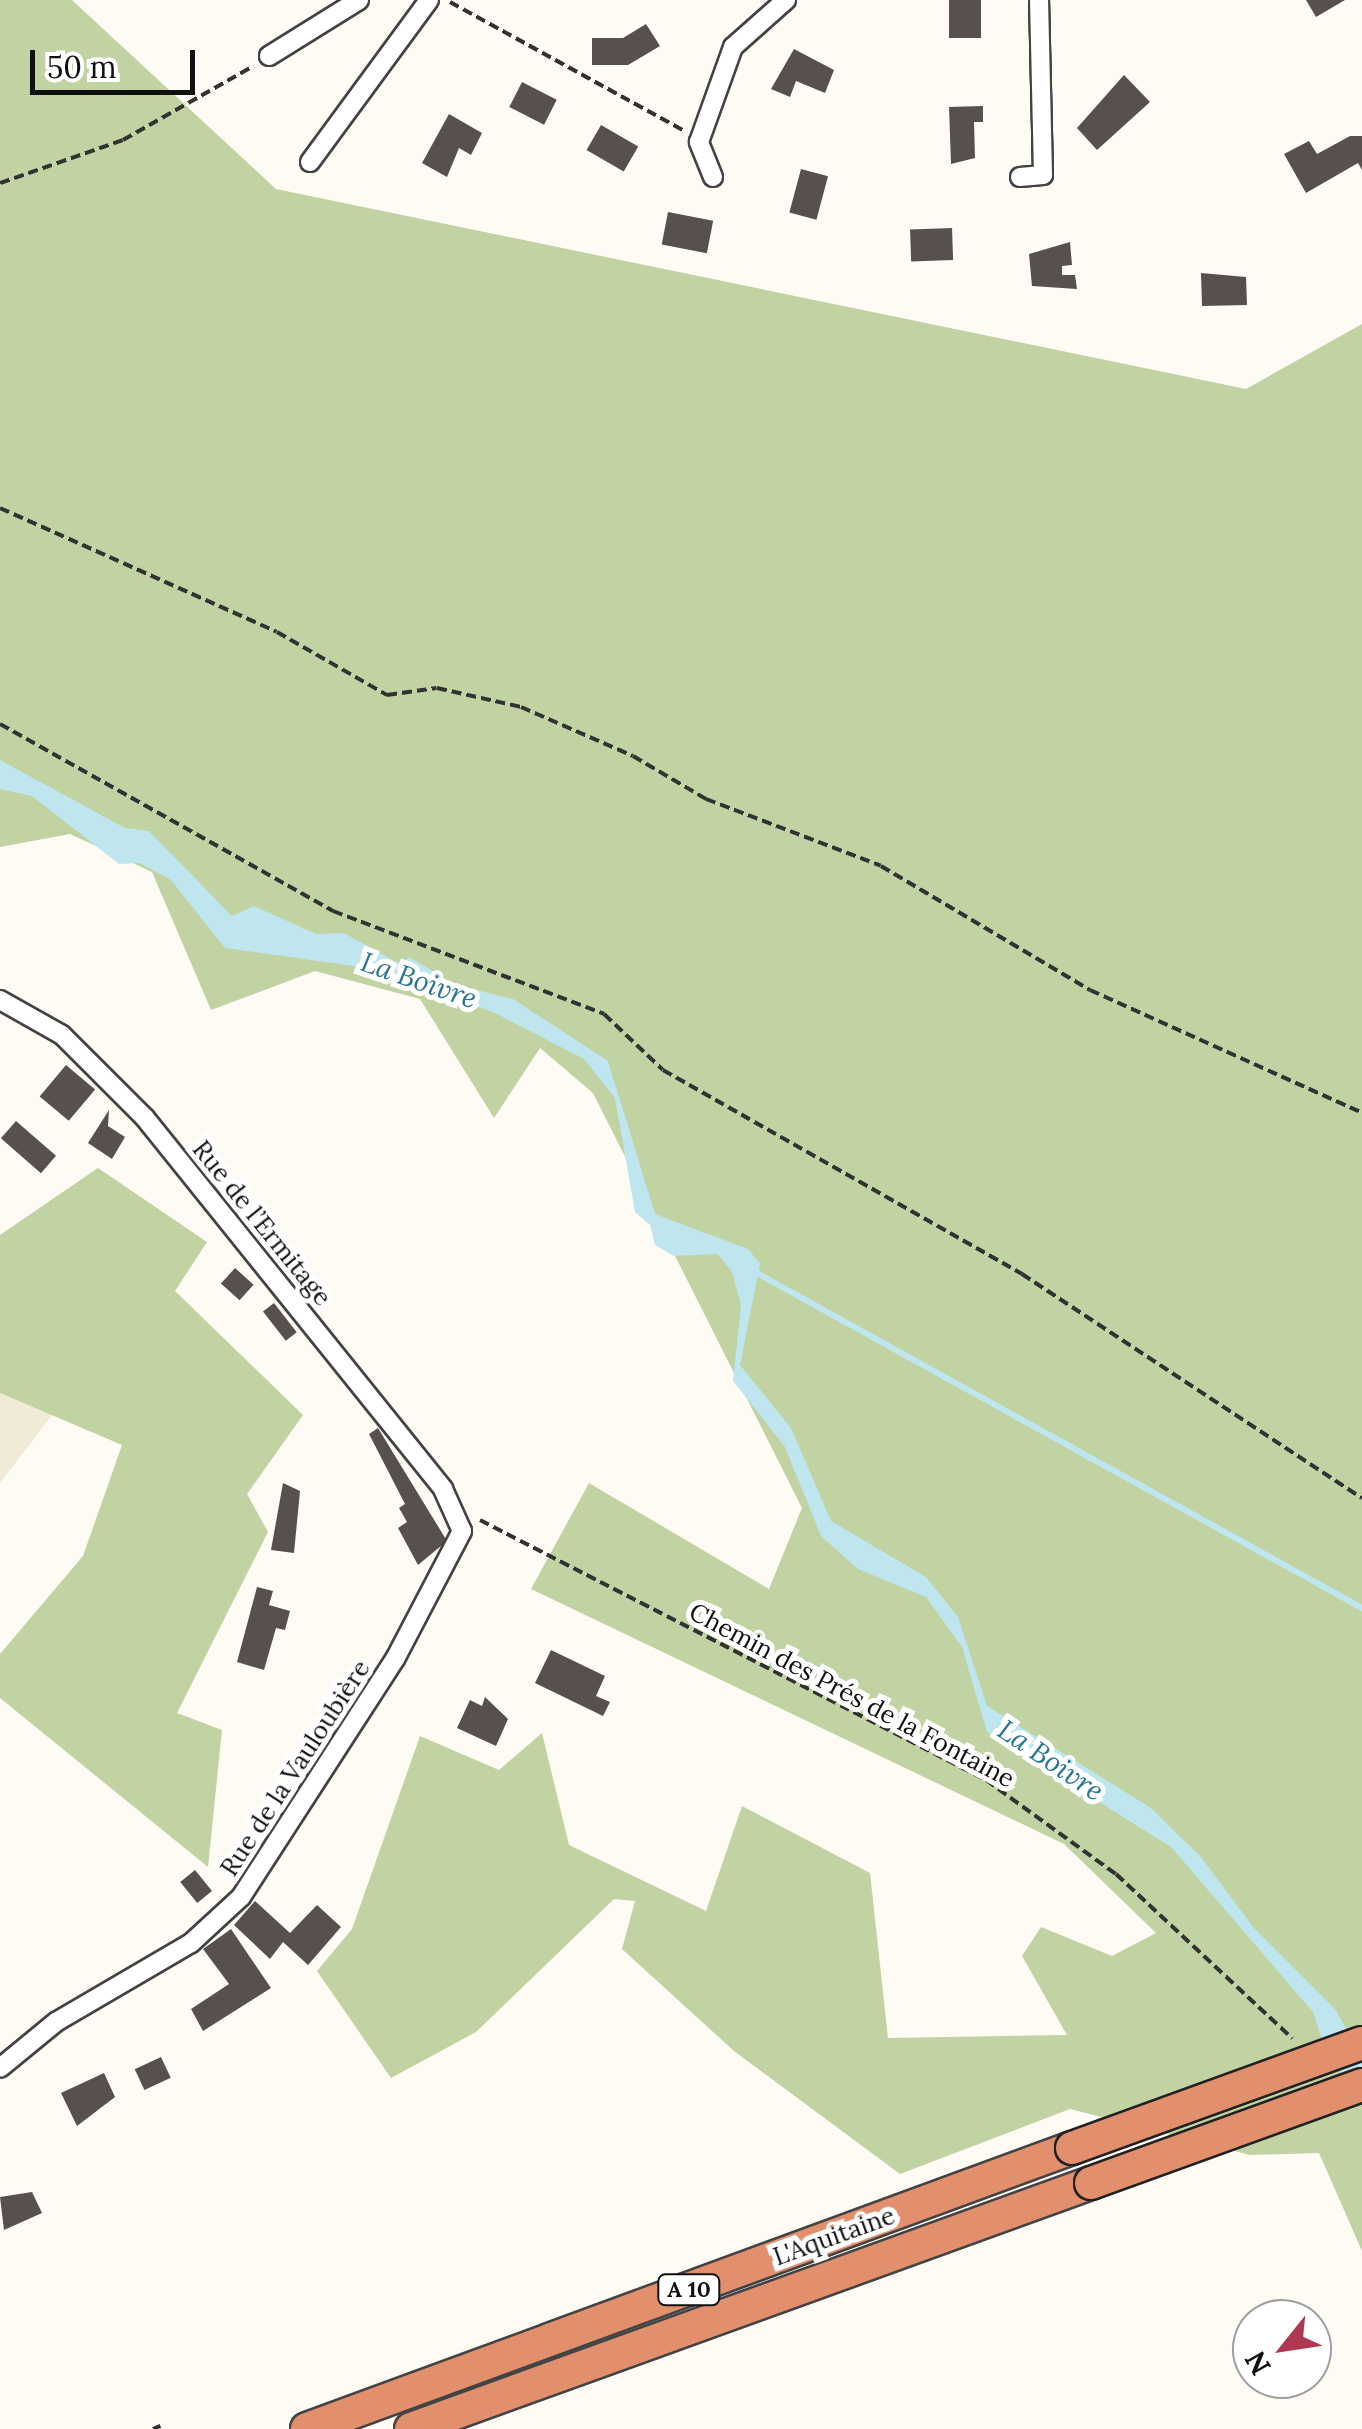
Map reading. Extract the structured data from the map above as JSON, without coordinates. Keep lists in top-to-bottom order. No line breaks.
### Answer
{"streets":{"highway":["L'Aquitaine","A 10"],"street":["Rue de l’Ermitage","Rue de la Vauloubière"],"path":["Chemin des Prés de la Fontaine"]},"crossings":[["Rue de l’Ermitage","Chemin des Prés de la Fontaine"],["Rue de l’Ermitage","Rue de la Vauloubière"],["Chemin des Prés de la Fontaine","Rue de la Vauloubière"]],"water":["La Boivre"],"scale_bar":"50 m","north":"bottom left"}
